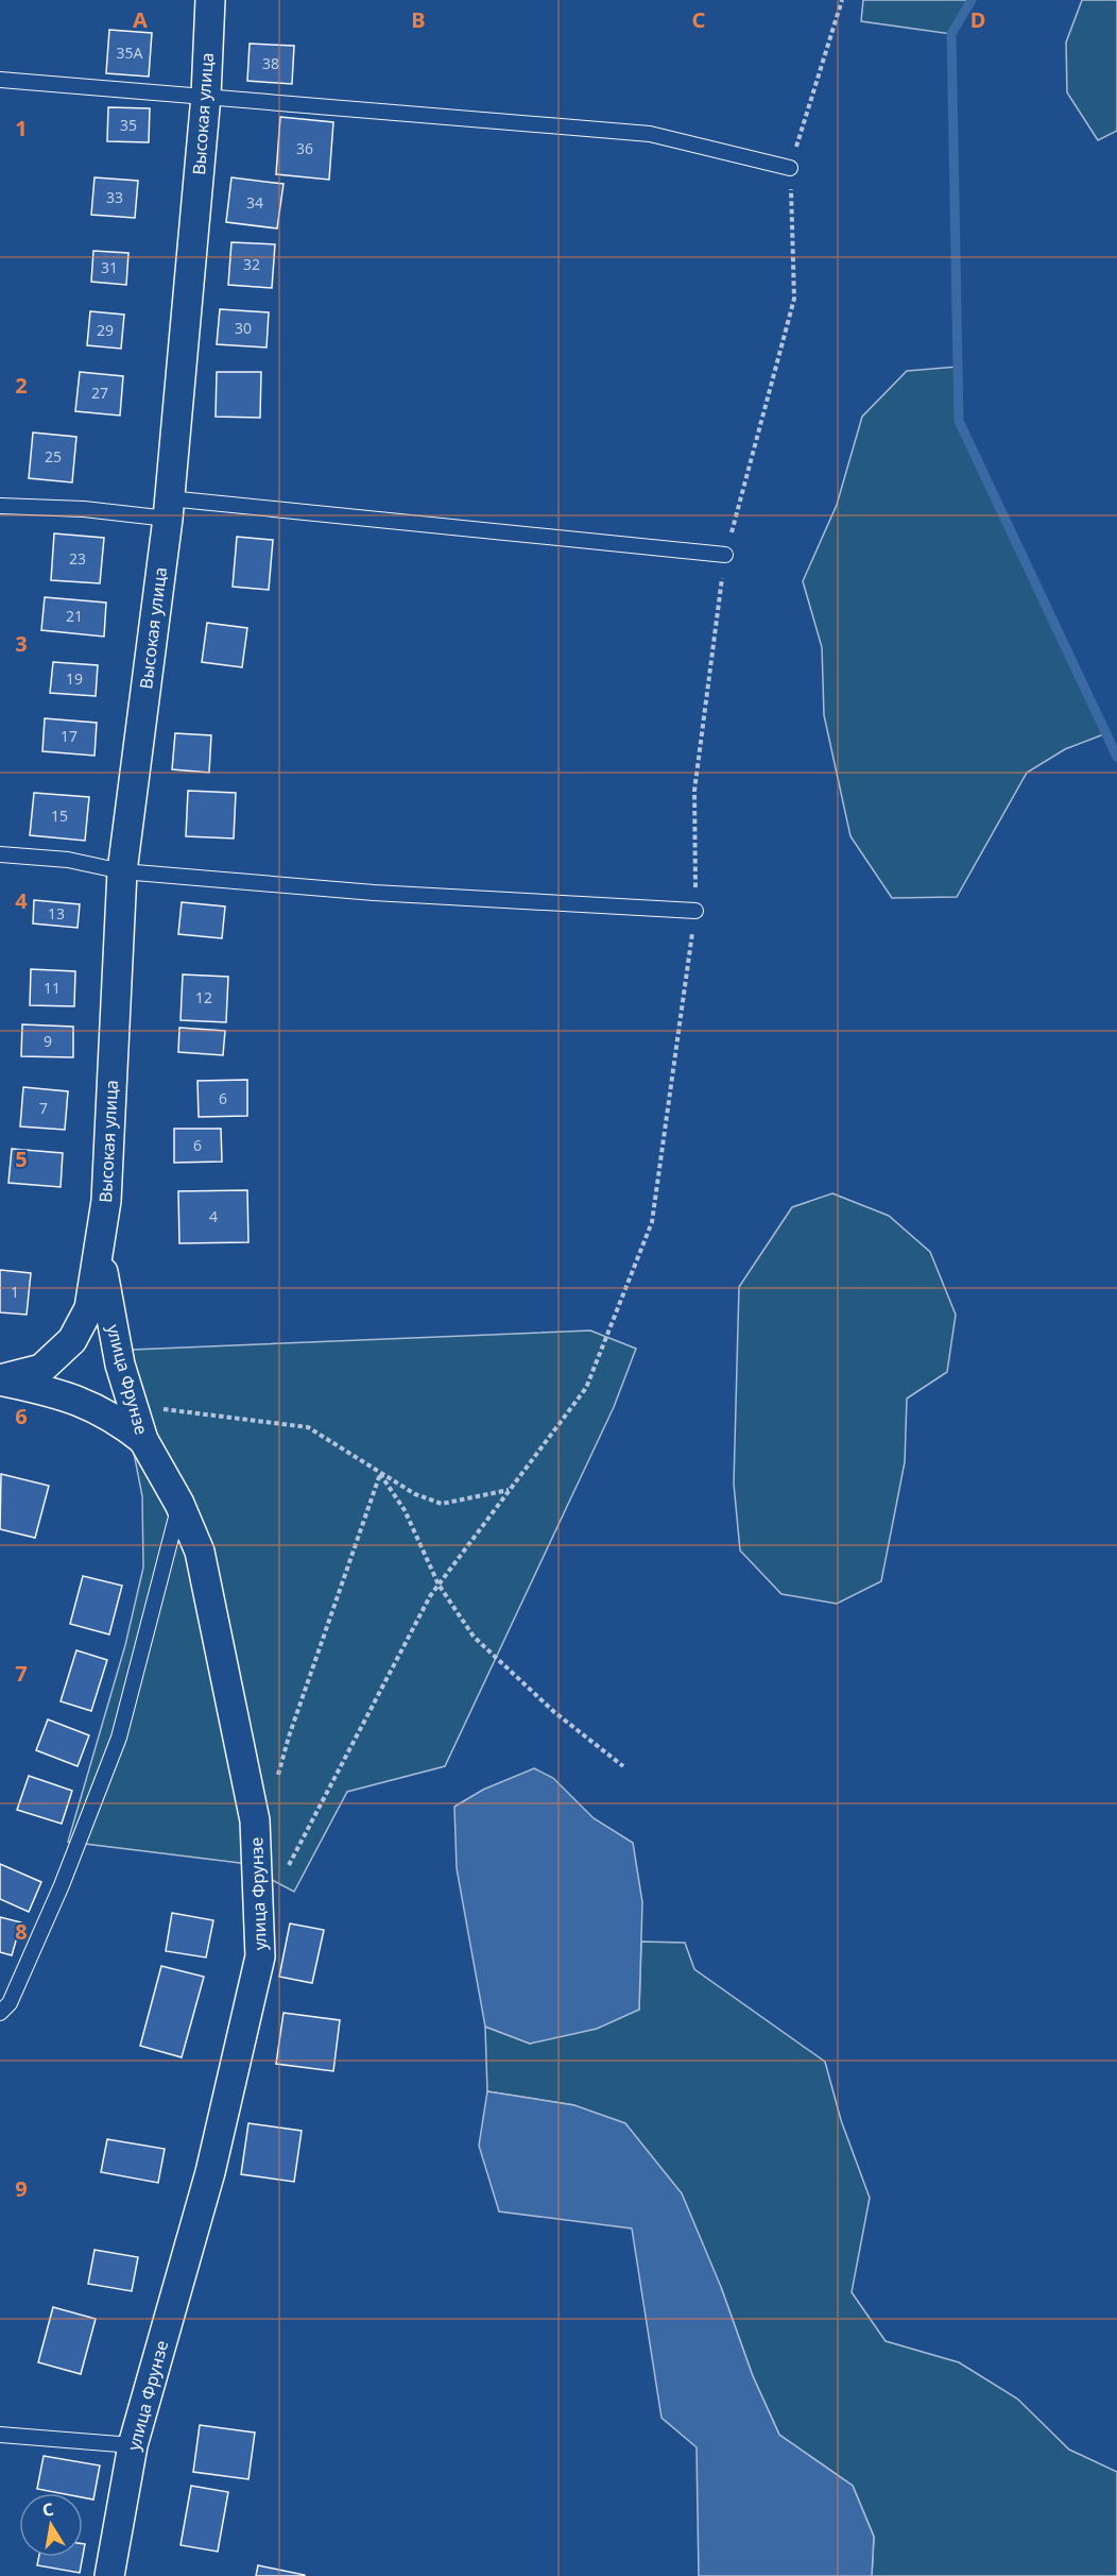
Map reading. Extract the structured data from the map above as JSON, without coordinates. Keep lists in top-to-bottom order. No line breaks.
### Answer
{"streets":{"street":["Высокая улица","улица Фрунзе"]},"crossings":[["Высокая улица","улица Фрунзе"]],"house_numbers":["35А","38","35","36","33","34","32","31","30","29","27","25","23","21","19","17","15","13","11","12","9","6","7","6","4","1"],"north":"top","grid":{"columns":["A","B","C","D"],"rows":["1","2","3","4","5","6","7","8","9"]}}
